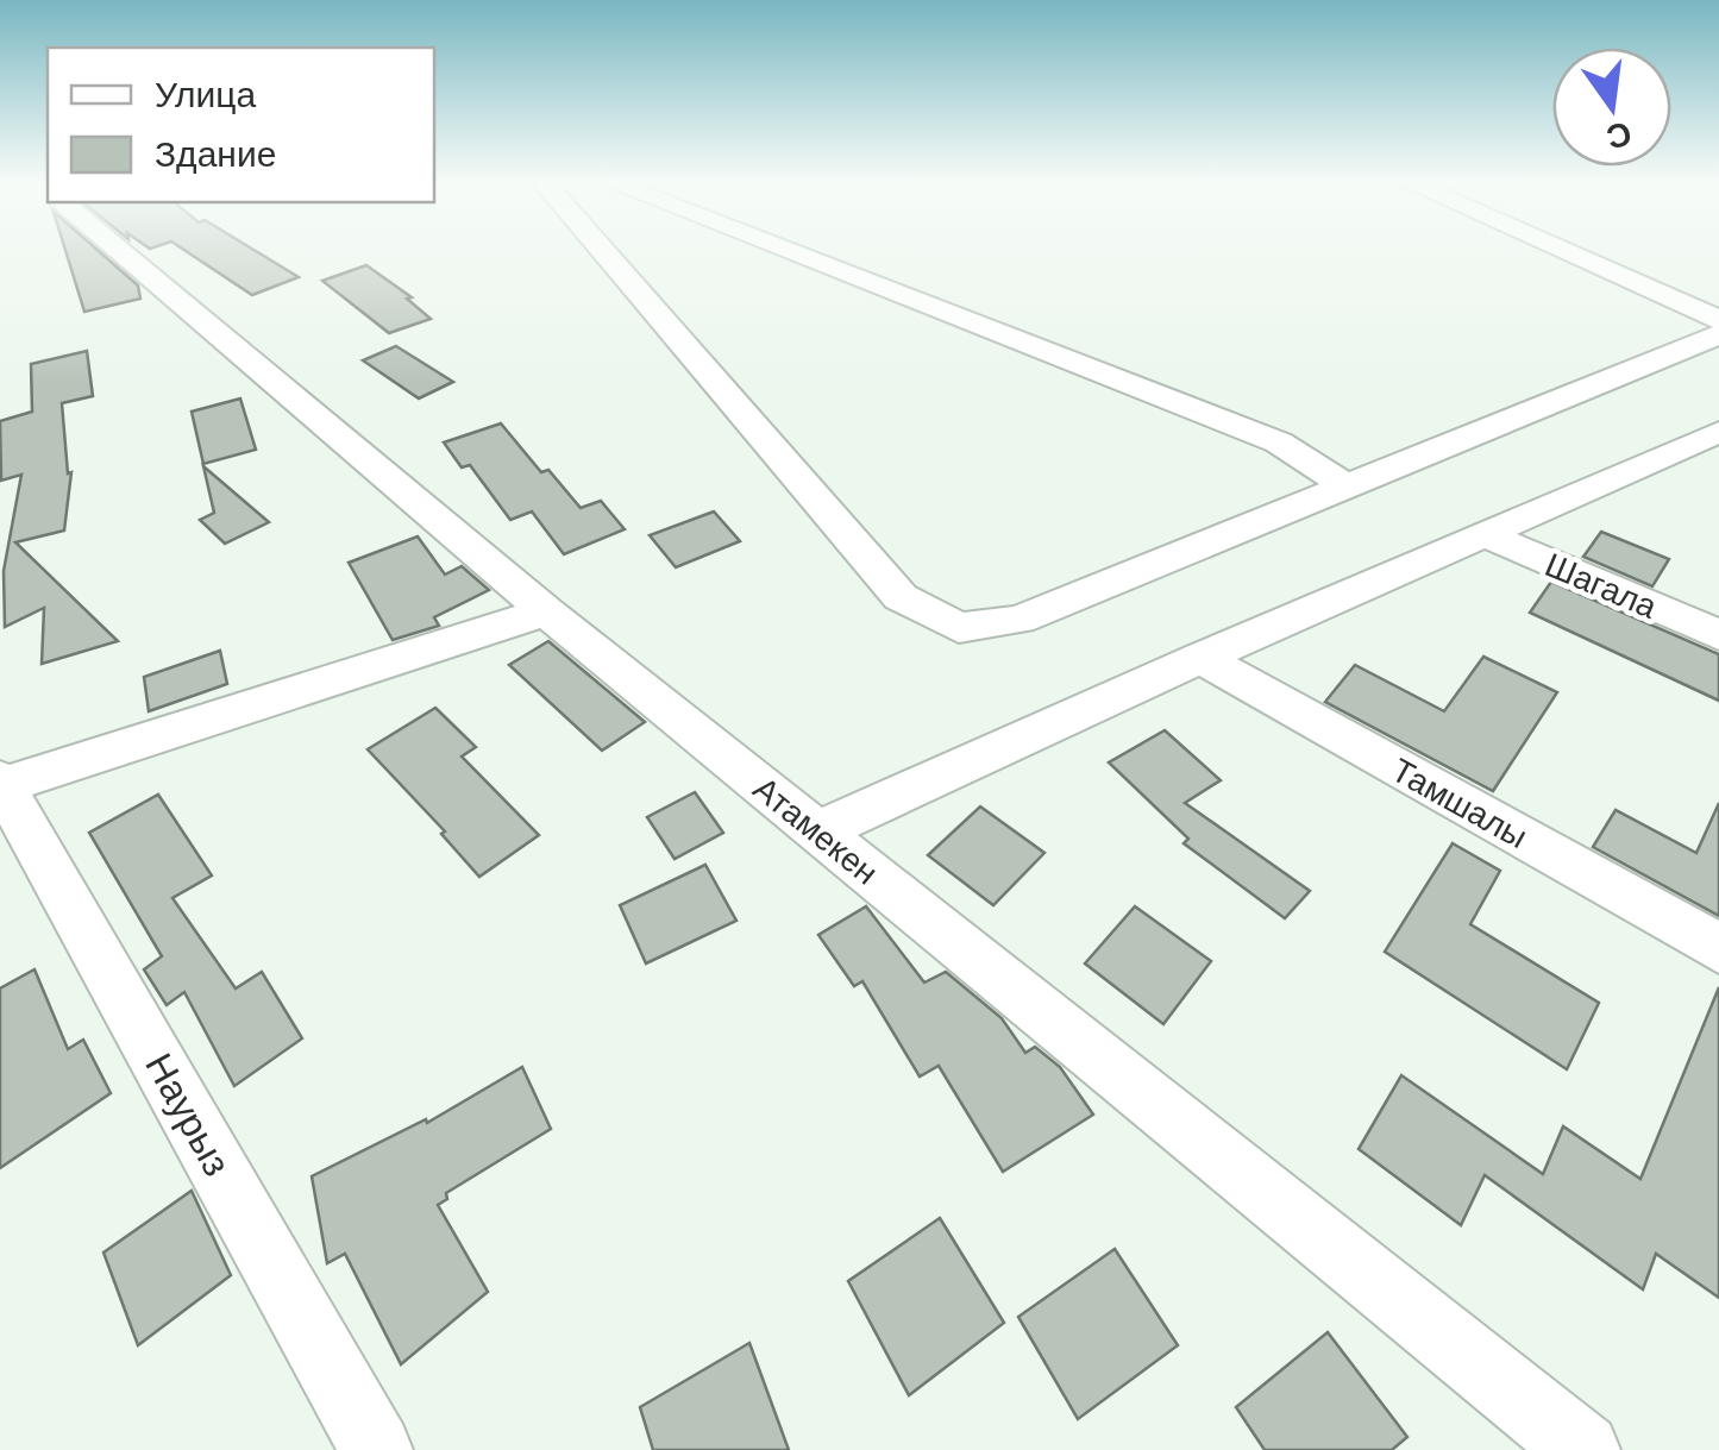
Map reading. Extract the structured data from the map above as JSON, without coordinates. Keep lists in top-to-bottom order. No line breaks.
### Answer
{"streets":{"street":["Шагала","Тамшалы","Атамекен","Наурыз"]},"legend":["Улица","Здание"],"north":"bottom"}
